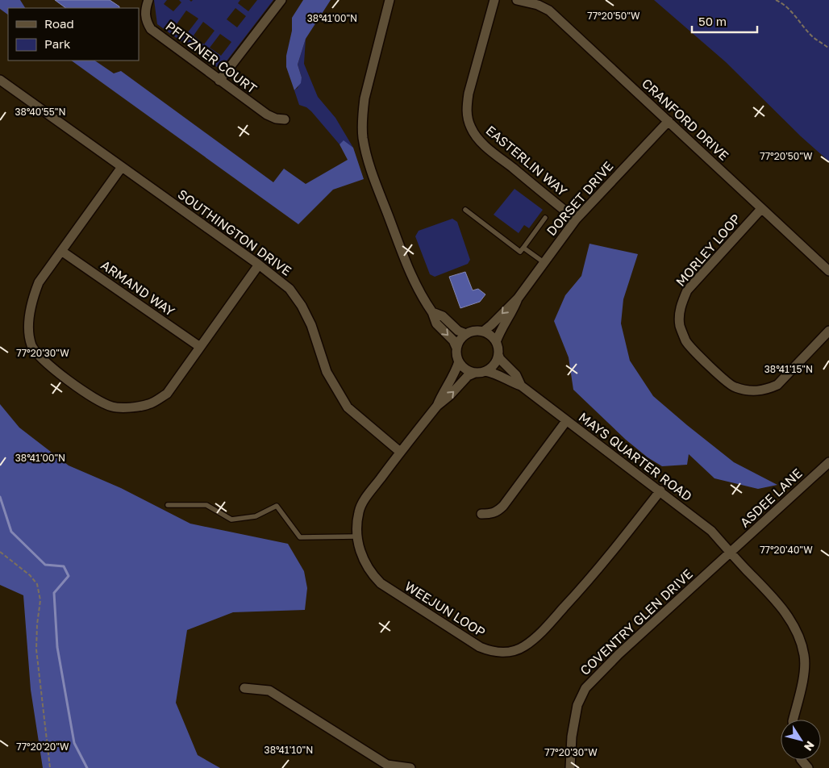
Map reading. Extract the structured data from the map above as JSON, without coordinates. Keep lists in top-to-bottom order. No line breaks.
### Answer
{"streets":{"street":["PFITZNER COURT","CRANFORD DRIVE","EASTERLIN WAY","DORSET DRIVE","SOUTHINGTON DRIVE","MORLEY LOOP","ARMAND WAY","MAYS QUARTER ROAD","ASDEE LANE","WEEJUN LOOP","COVENTRY GLEN DRIVE"]},"crossings":[["CRANFORD DRIVE","DORSET DRIVE"],["CRANFORD DRIVE","MORLEY LOOP"],["EASTERLIN WAY","DORSET DRIVE"],["DORSET DRIVE","MAYS QUARTER ROAD"],["DORSET DRIVE","WEEJUN LOOP"],["SOUTHINGTON DRIVE","WEEJUN LOOP"],["MAYS QUARTER ROAD","ASDEE LANE"],["MAYS QUARTER ROAD","WEEJUN LOOP"],["MAYS QUARTER ROAD","COVENTRY GLEN DRIVE"],["ASDEE LANE","COVENTRY GLEN DRIVE"]],"legend":["Road","Park"],"scale_bar":"50 m","north":"bottom right","coordinates":["77°20'50\"W","38°41'00\"N","38°40'55\"N","77°20'30\"W","38°41'15\"N","77°20'40\"W","77°20'20\"W","38°41'10\"N"]}
